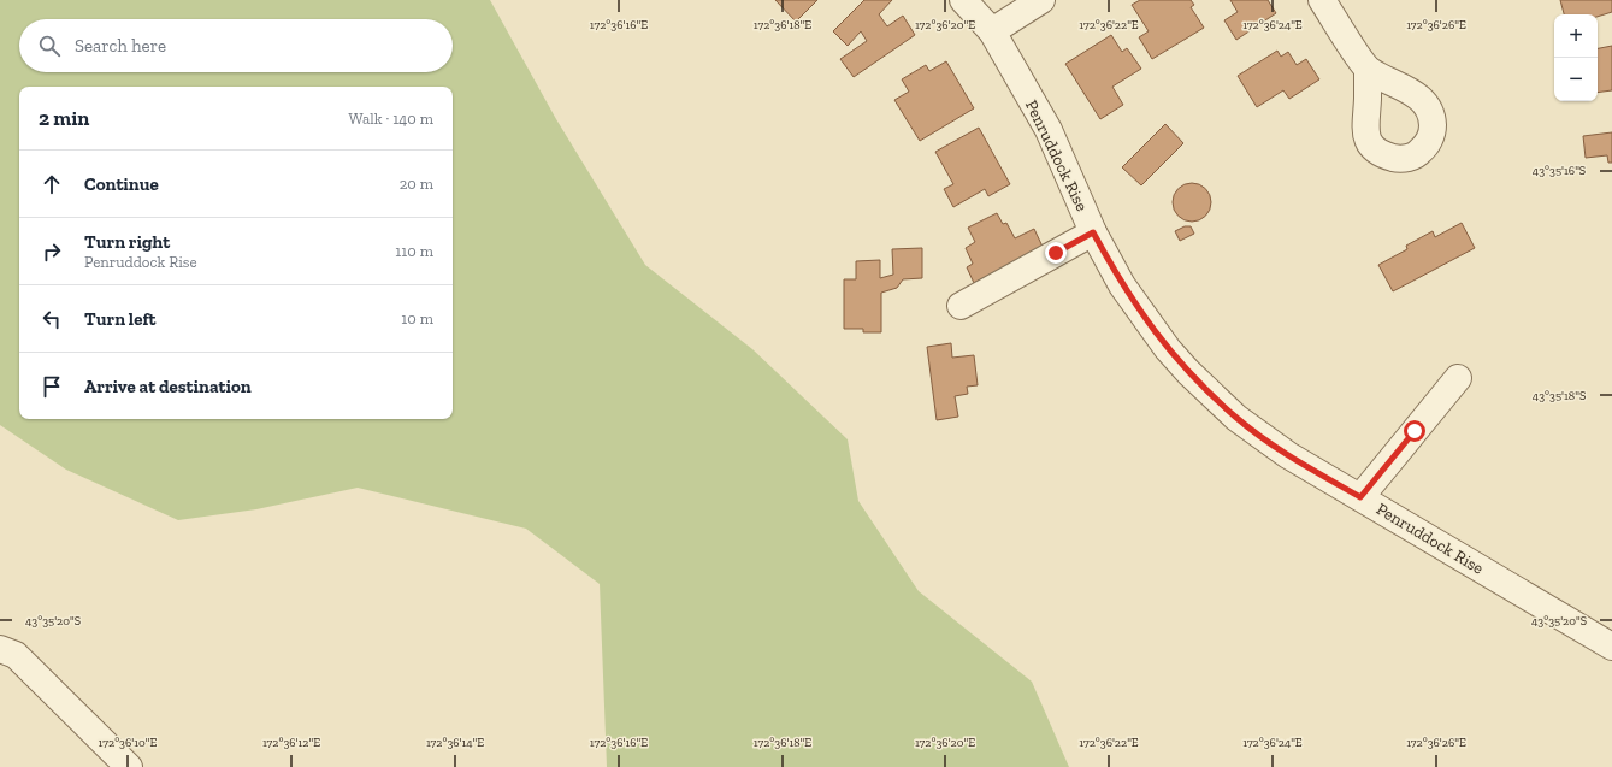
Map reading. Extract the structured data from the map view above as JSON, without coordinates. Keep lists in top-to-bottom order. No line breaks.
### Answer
{"streets":{"street":["Penruddock Rise"]},"page":{"map_buttons":["+","−"],"search":"Search here","heading":["2 min","Walk · 140 m"],"list":[["Continue","20 m"],["Turn right","Penruddock Rise","110 m"],["Turn left","10 m"],"Arrive at destination"]},"coordinates":["172°36'16\"E","172°36'18\"E","172°36'20\"E","172°36'22\"E","172°36'24\"E","172°36'26\"E","43°35'16\"S","43°35'18\"S","43°35'20\"S","172°36'10\"E","172°36'12\"E","172°36'14\"E"]}
